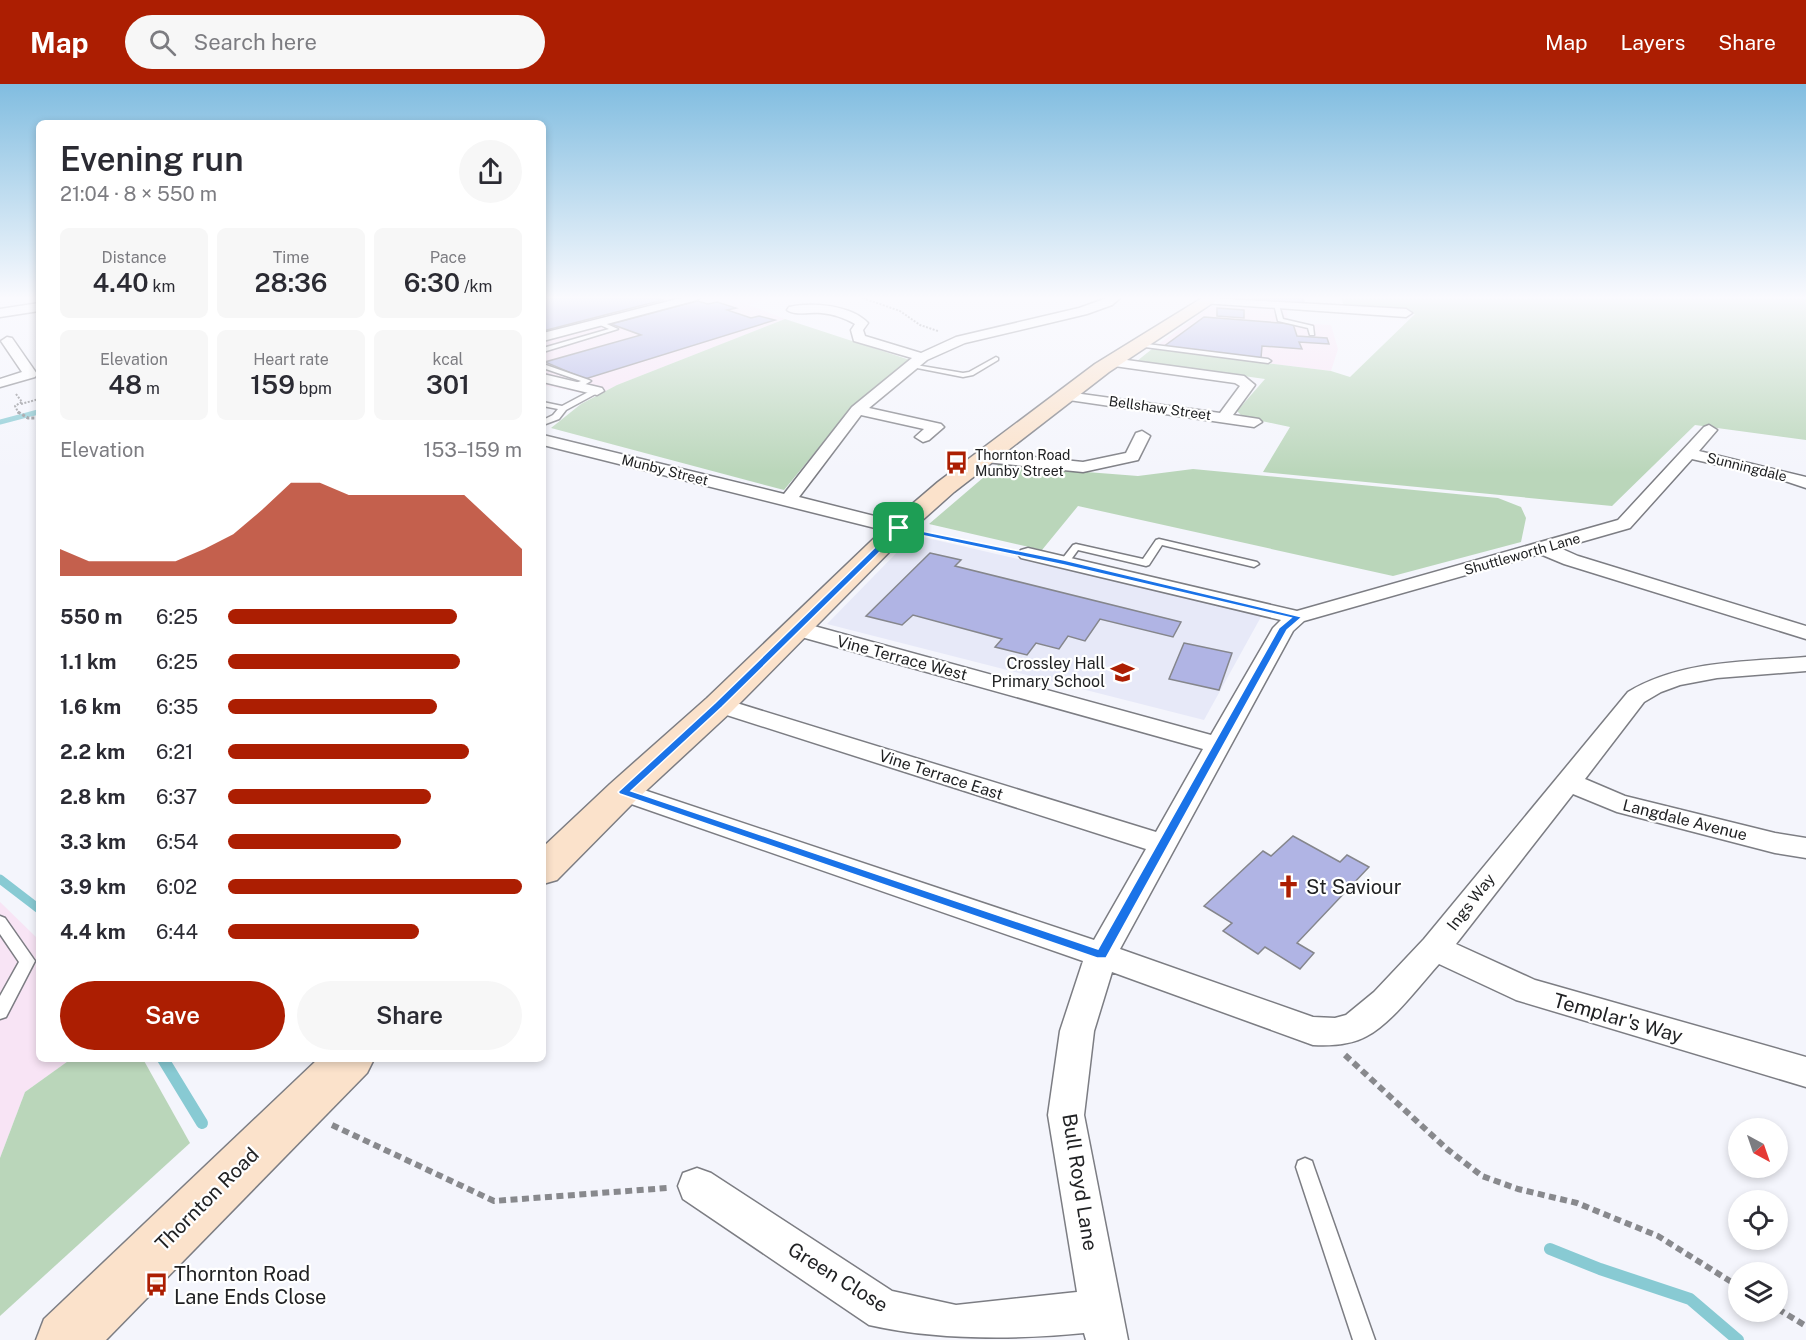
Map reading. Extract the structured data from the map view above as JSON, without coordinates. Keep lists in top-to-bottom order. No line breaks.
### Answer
{"streets":{"main road":["Thornton Road"],"street":["Bellshaw Street","Sunningdale","Munby Street","Shuttleworth Lane","Vine Terrace West","Vine Terrace East","Langdale Avenue","Ings Way","Templar's Way","Bull Royd Lane","Green Close"]},"crossings":[["Sunningdale","Shuttleworth Lane"],["Langdale Avenue","Ings Way"],["Ings Way","Templar's Way"],["Ings Way","Bull Royd Lane"],["Bull Royd Lane","Green Close"]],"places":{"bus stop":["Thornton Road Munby Street","Thornton Road Lane Ends Close"],"school or university":["Crossley Hall Primary School"],"church":["St Saviour"]},"north":"bottom right","page":{"header":"Map","search":"Search here","nav":["Map","Layers","Share"],"heading":["Evening run","21:04 · 8 × 550 m"],"stats":[["Distance","4.40 km"],["Time","28:36"],["Pace","6:30 /km"],["Elevation","48 m"],["Heart rate","159 bpm"],["kcal","301"]],"chart":["Elevation","153–159 m"],"list":[{"name":"550 m","note":"6:25"},{"name":"1.1 km","note":"6:25"},{"name":"1.6 km","note":"6:35"},{"name":"2.2 km","note":"6:21"},{"name":"2.8 km","note":"6:37"},{"name":"3.3 km","note":"6:54"},{"name":"3.9 km","note":"6:02"},{"name":"4.4 km","note":"6:44"}],"buttons":["Save","Share"]}}
